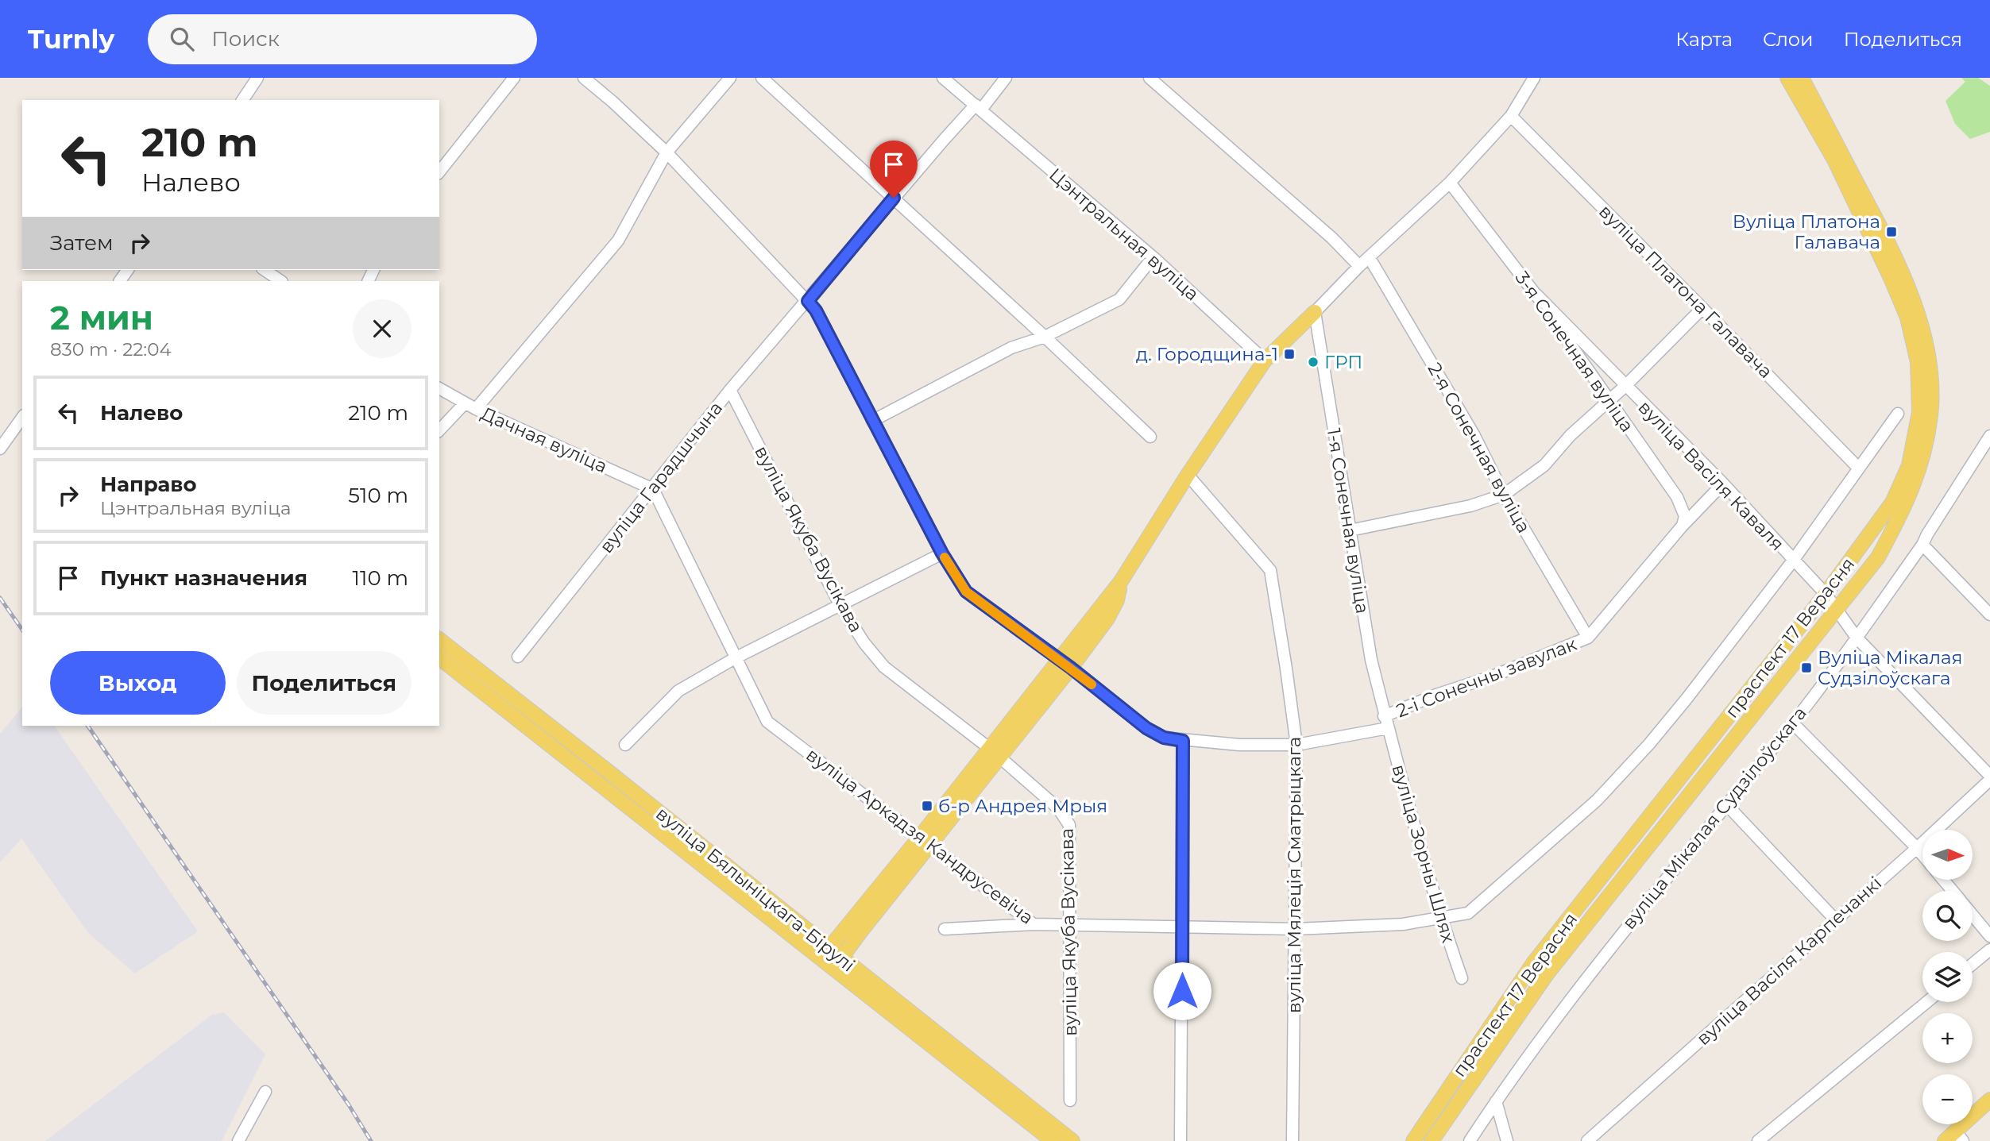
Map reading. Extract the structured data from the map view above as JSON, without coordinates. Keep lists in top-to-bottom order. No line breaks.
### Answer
{"streets":{"main road":["праспект 17 Верасня","вуліца Бялыніцкага-Бірулі"],"street":["Цэнтральная вуліца","вуліца Платона Галавача","3-я Сонечная вуліца","Дачная вуліца","2-я Сонечная вуліца","вуліца Васіля Каваля","вуліца Гарадшчына","1-я Сонечная вуліца","вуліца Якуба Вусікава","2-і Сонечны завулак","вуліца Мікалая Судзілоўскага","вуліца Аркадзя Кандрусевіча","вуліца Зорны Шлях","вуліца Мялеція Сматрыцкага","вуліца Васіля Карпечанкі"]},"crossings":[["3-я Сонечная вуліца","вуліца Васіля Каваля"],["Дачная вуліца","вуліца Гарадшчына"],["Дачная вуліца","вуліца Аркадзя Кандрусевіча"],["2-я Сонечная вуліца","2-і Сонечны завулак"],["вуліца Васіля Каваля","праспект 17 Верасня"],["вуліца Васіля Каваля","вуліца Мікалая Судзілоўскага"],["вуліца Гарадшчына","вуліца Якуба Вусікава"],["вуліца Гарадшчына","вуліца Аркадзя Кандрусевіча"],["1-я Сонечная вуліца","2-і Сонечны завулак"],["1-я Сонечная вуліца","вуліца Зорны Шлях"],["вуліца Якуба Вусікава","вуліца Аркадзя Кандрусевіча"],["вуліца Аркадзя Кандрусевіча","вуліца Зорны Шлях"],["вуліца Аркадзя Кандрусевіча","вуліца Мялеція Сматрыцкага"]],"places":{"transit":["Вуліца Платона Галавача","д. Городщина-1","Вуліца Мікалая Судзілоўскага","б-р Андрея Мрыя"],"other":["ГРП"]},"north":"right","page":{"header":"Turnly","search":"Поиск","nav":["Карта","Слои","Поделиться"],"turn":["210 m","Налево"],"then":"Затем","heading":["2 мин","830 m · 22:04"],"list":[{"name":"Налево","value":"210 m"},{"name":"Направо","note":"Цэнтральная вуліца","value":"510 m"},{"name":"Пункт назначения","value":"110 m"}],"buttons":["Выход","Поделиться"],"map_buttons":["+","−"]}}
